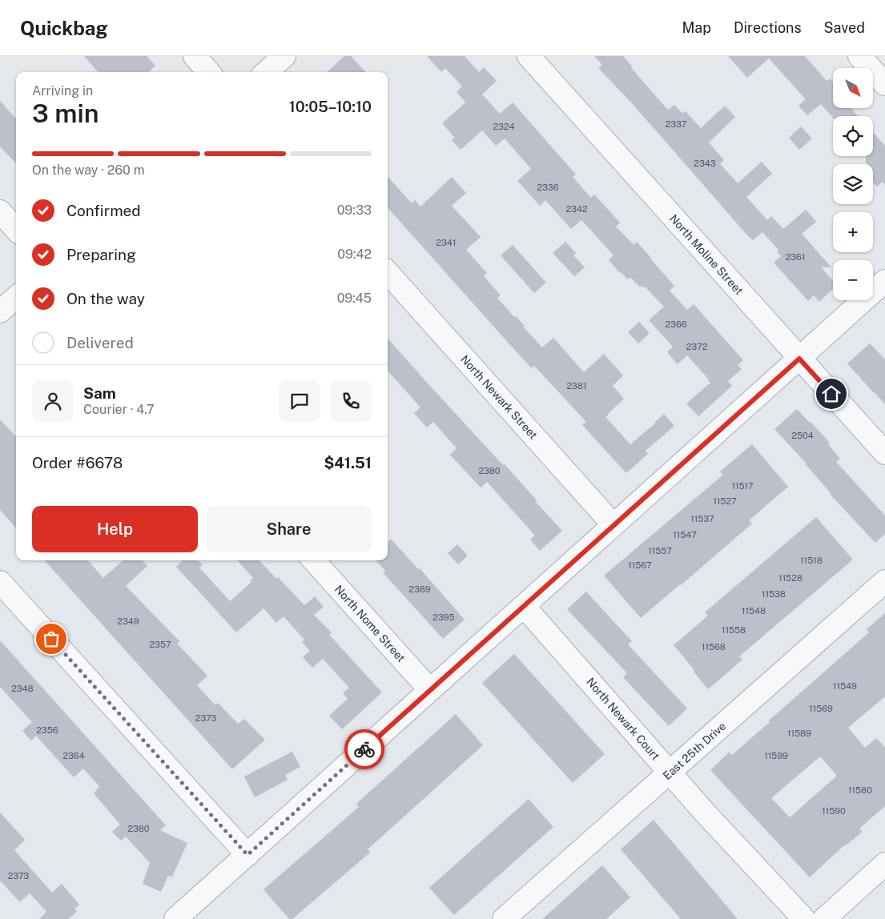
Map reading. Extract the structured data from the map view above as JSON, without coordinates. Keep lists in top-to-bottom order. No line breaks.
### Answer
{"streets":{"street":["North Moline Street","North Newark Street","North Nome Street","North Newark Court","East 25th Drive"]},"crossings":[["North Newark Court","East 25th Drive"]],"house_numbers":["2337","2324","2343","2336","2342","2341","2361","2366","2372","2381","2504","2380","11517","11527","11537","11547","11557","11518","11567","11528","2389","11538","11548","2395","2349","11558","2357","11568","11549","2348","11569","2373","2356","11589","2364","11599","11580","11590","2380","2373"],"north":"bottom right","page":{"header":"Quickbag","nav":["Map","Directions","Saved"],"map_buttons":["+","−"],"heading":["3 min","Arriving in","10:05–10:10"],"panel":["Sam","Courier · 4.7","Order #6678","$41.51"],"bar":"On the way · 260 m","list":[["Confirmed","09:33"],["Preparing","09:42"],["On the way","09:45"],"Delivered"],"buttons":["Help","Share"]}}
